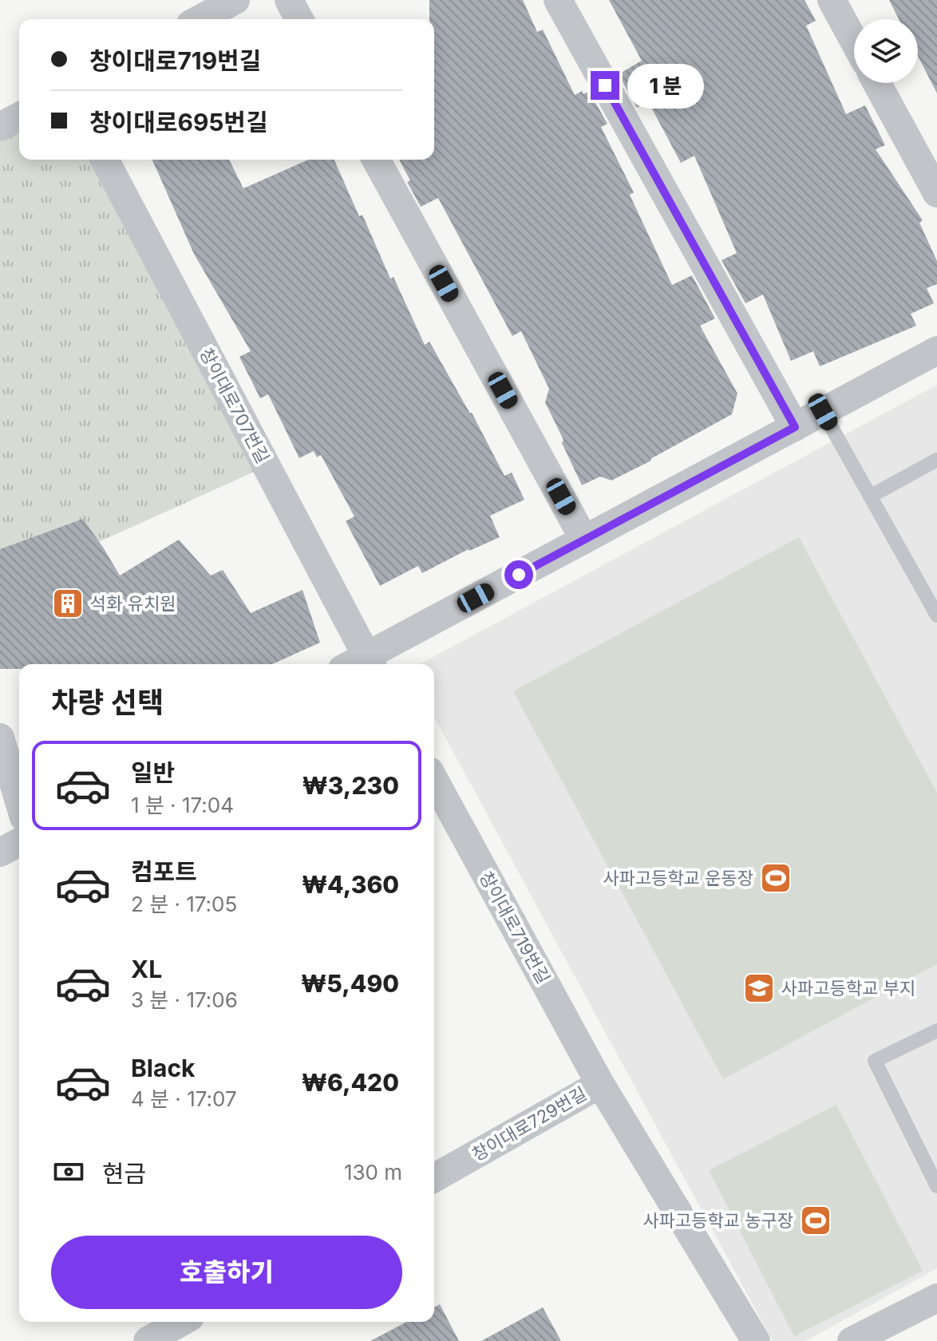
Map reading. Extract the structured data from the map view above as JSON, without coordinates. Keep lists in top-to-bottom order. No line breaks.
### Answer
{"streets":{"street":["창이대로707번길","창이대로719번길","창이대로729번길"]},"crossings":[["창이대로719번길","창이대로729번길"]],"places":{"building":["석화 유치원"],"sports":["사파고등학교 운동장","사파고등학교 농구장"],"school or university":["사파고등학교 부지"]},"page":{"banner":["창이대로719번길","창이대로695번길"],"bubble":"1 분","heading":"차량 선택","list":[{"name":"일반","note":"1 분 · 17:04","value":"₩3,230"},{"name":"컴포트","note":"2 분 · 17:05","value":"₩4,360"},{"name":"XL","note":"3 분 · 17:06","value":"₩5,490"},{"name":"Black","note":"4 분 · 17:07","value":"₩6,420"}],"pay":["현금","130 m"],"buttons":"호출하기"}}
